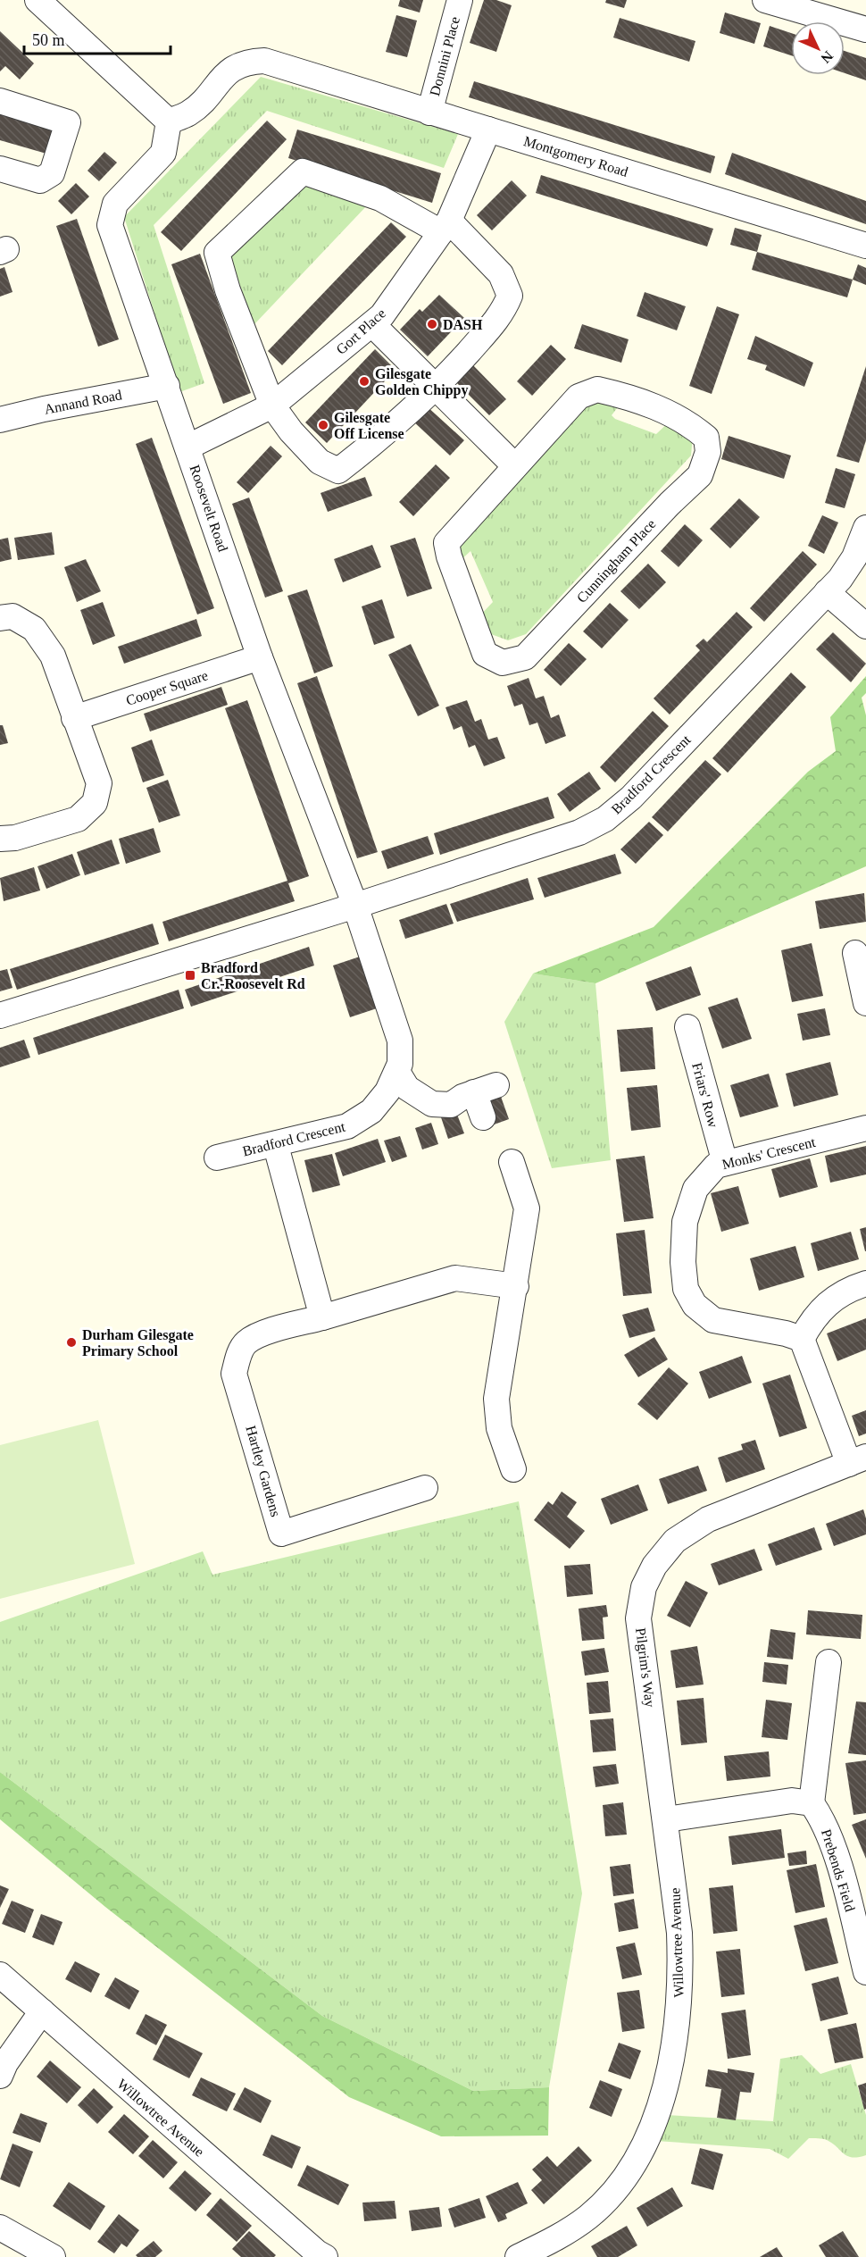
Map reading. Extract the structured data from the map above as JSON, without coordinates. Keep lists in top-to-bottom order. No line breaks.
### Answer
{"streets":{"street":["Donnini Place","Montgomery Road","Gort Place","Annand Road","Roosevelt Road","Cunningham Place","Cooper Square","Bradford Crescent","Friars' Row","Monks' Crescent","Hartley Gardens","Pilgrim's Way","Prebends Field","Willowtree Avenue"]},"crossings":[["Donnini Place","Montgomery Road"],["Montgomery Road","Gort Place"],["Montgomery Road","Roosevelt Road"],["Gort Place","Roosevelt Road"],["Annand Road","Roosevelt Road"],["Roosevelt Road","Cooper Square"],["Roosevelt Road","Bradford Crescent"],["Friars' Row","Monks' Crescent"],["Pilgrim's Way","Willowtree Avenue"]],"places":{"other":["DASH","Gilesgate Golden Chippy","Gilesgate Off License","Durham Gilesgate Primary School"],"transit":["Bradford Cr.-Roosevelt Rd"]},"scale_bar":"50 m","north":"bottom right"}
